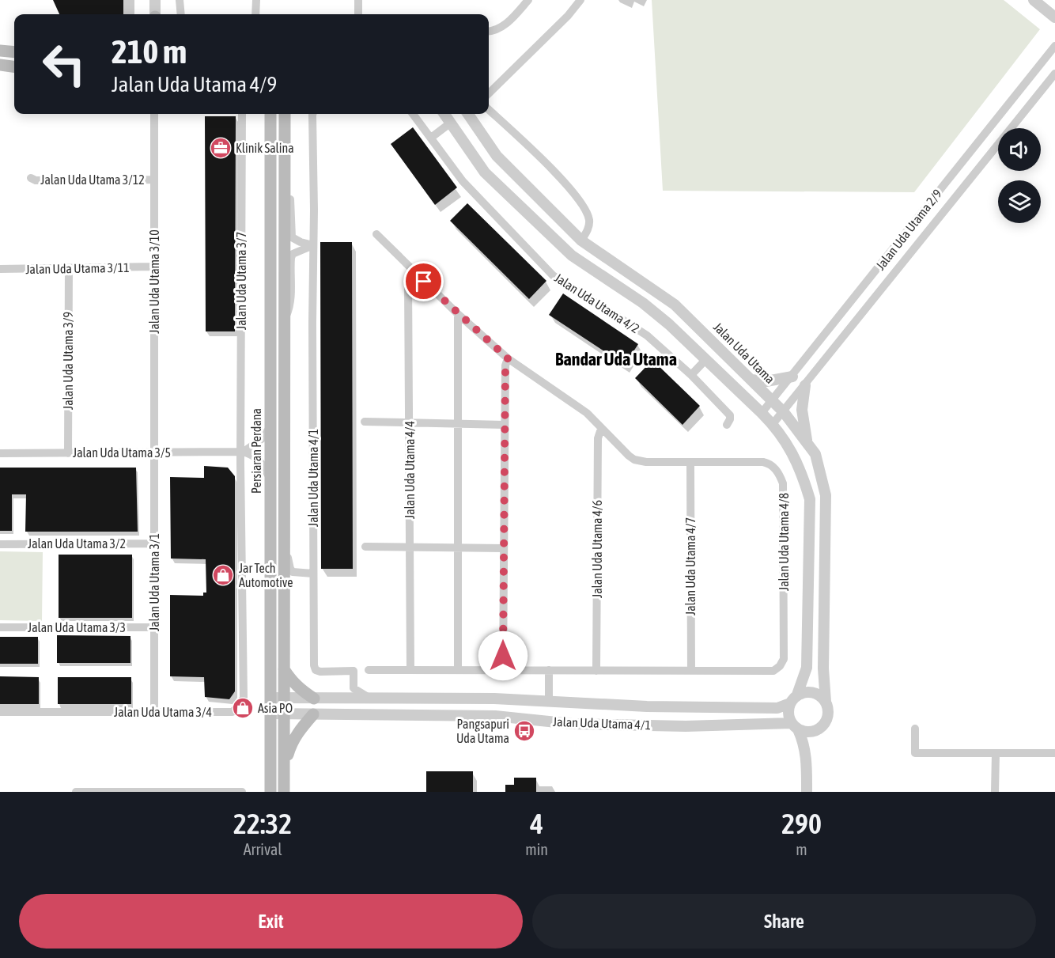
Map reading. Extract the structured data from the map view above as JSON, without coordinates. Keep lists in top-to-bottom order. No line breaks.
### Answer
{"streets":{"main road":["Persiaran Perdana"],"street":["Jalan Uda Utama 3/12","Jalan Uda Utama 2/9","Jalan Uda Utama 3/11","Jalan Uda Utama 3/7","Jalan Uda Utama 3/10","Jalan Uda Utama 4/2","Jalan Uda Utama","Jalan Uda Utama 3/9","Jalan Uda Utama 3/5","Jalan Uda Utama 4/4","Jalan Uda Utama 4/1","Jalan Uda Utama 4/8","Jalan Uda Utama 3/2","Jalan Uda Utama 4/6","Jalan Uda Utama 4/7","Jalan Uda Utama 3/1","Jalan Uda Utama 3/3","Jalan Uda Utama 3/4"]},"crossings":[["Jalan Uda Utama 3/12","Jalan Uda Utama 3/10"],["Jalan Uda Utama 2/9","Jalan Uda Utama"],["Jalan Uda Utama 3/11","Jalan Uda Utama 3/10"],["Jalan Uda Utama 3/11","Jalan Uda Utama 3/9"],["Jalan Uda Utama 3/7","Jalan Uda Utama 3/5"],["Jalan Uda Utama 3/7","Jalan Uda Utama 3/4"],["Jalan Uda Utama 3/10","Jalan Uda Utama 3/5"],["Jalan Uda Utama 3/10","Jalan Uda Utama 3/1"],["Jalan Uda Utama","Jalan Uda Utama 4/1"],["Jalan Uda Utama 3/9","Jalan Uda Utama 3/5"],["Persiaran Perdana","Jalan Uda Utama 4/1"],["Jalan Uda Utama 3/5","Jalan Uda Utama 3/1"],["Jalan Uda Utama 3/5","Jalan Uda Utama 3/4"],["Jalan Uda Utama 4/4","Jalan Uda Utama 4/8"],["Jalan Uda Utama 4/8","Jalan Uda Utama 4/6"],["Jalan Uda Utama 4/8","Jalan Uda Utama 4/7"],["Jalan Uda Utama 3/2","Jalan Uda Utama 3/1"],["Jalan Uda Utama 3/1","Jalan Uda Utama 3/3"],["Jalan Uda Utama 3/1","Jalan Uda Utama 3/4"]],"districts":["Bandar Uda Utama"],"places":{"office":["Klinik Salina"],"shop":["Jar Tech Automotive","Asia PO"],"bus stop":["Pangsapuri Uda Utama"]},"page":{"turn":["210 m","Jalan Uda Utama 4/9"],"eta":["22:32","Arrival","4","min","290","m"],"buttons":["Exit","Share"]}}
